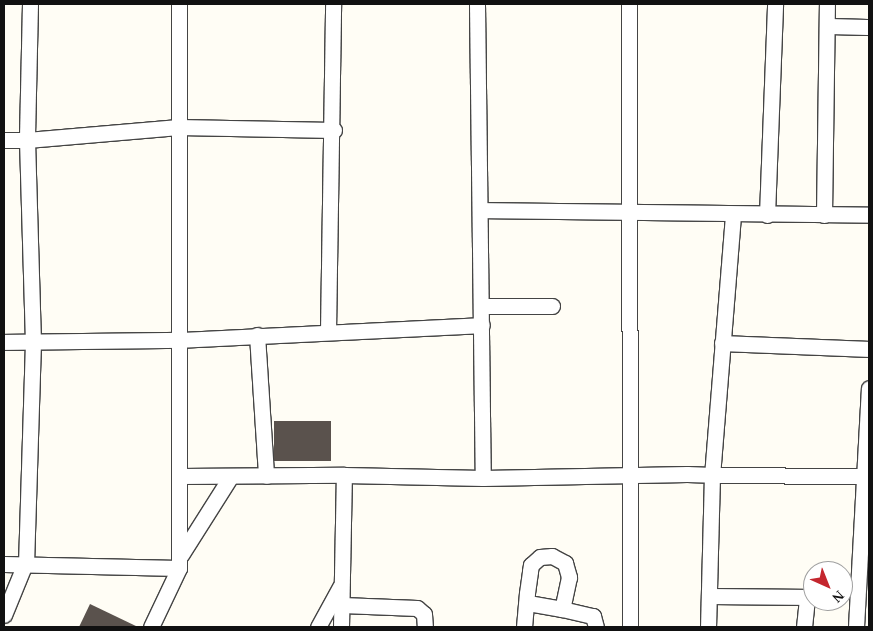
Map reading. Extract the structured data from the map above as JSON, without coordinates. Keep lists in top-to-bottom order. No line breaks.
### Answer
{"north":"bottom right"}
